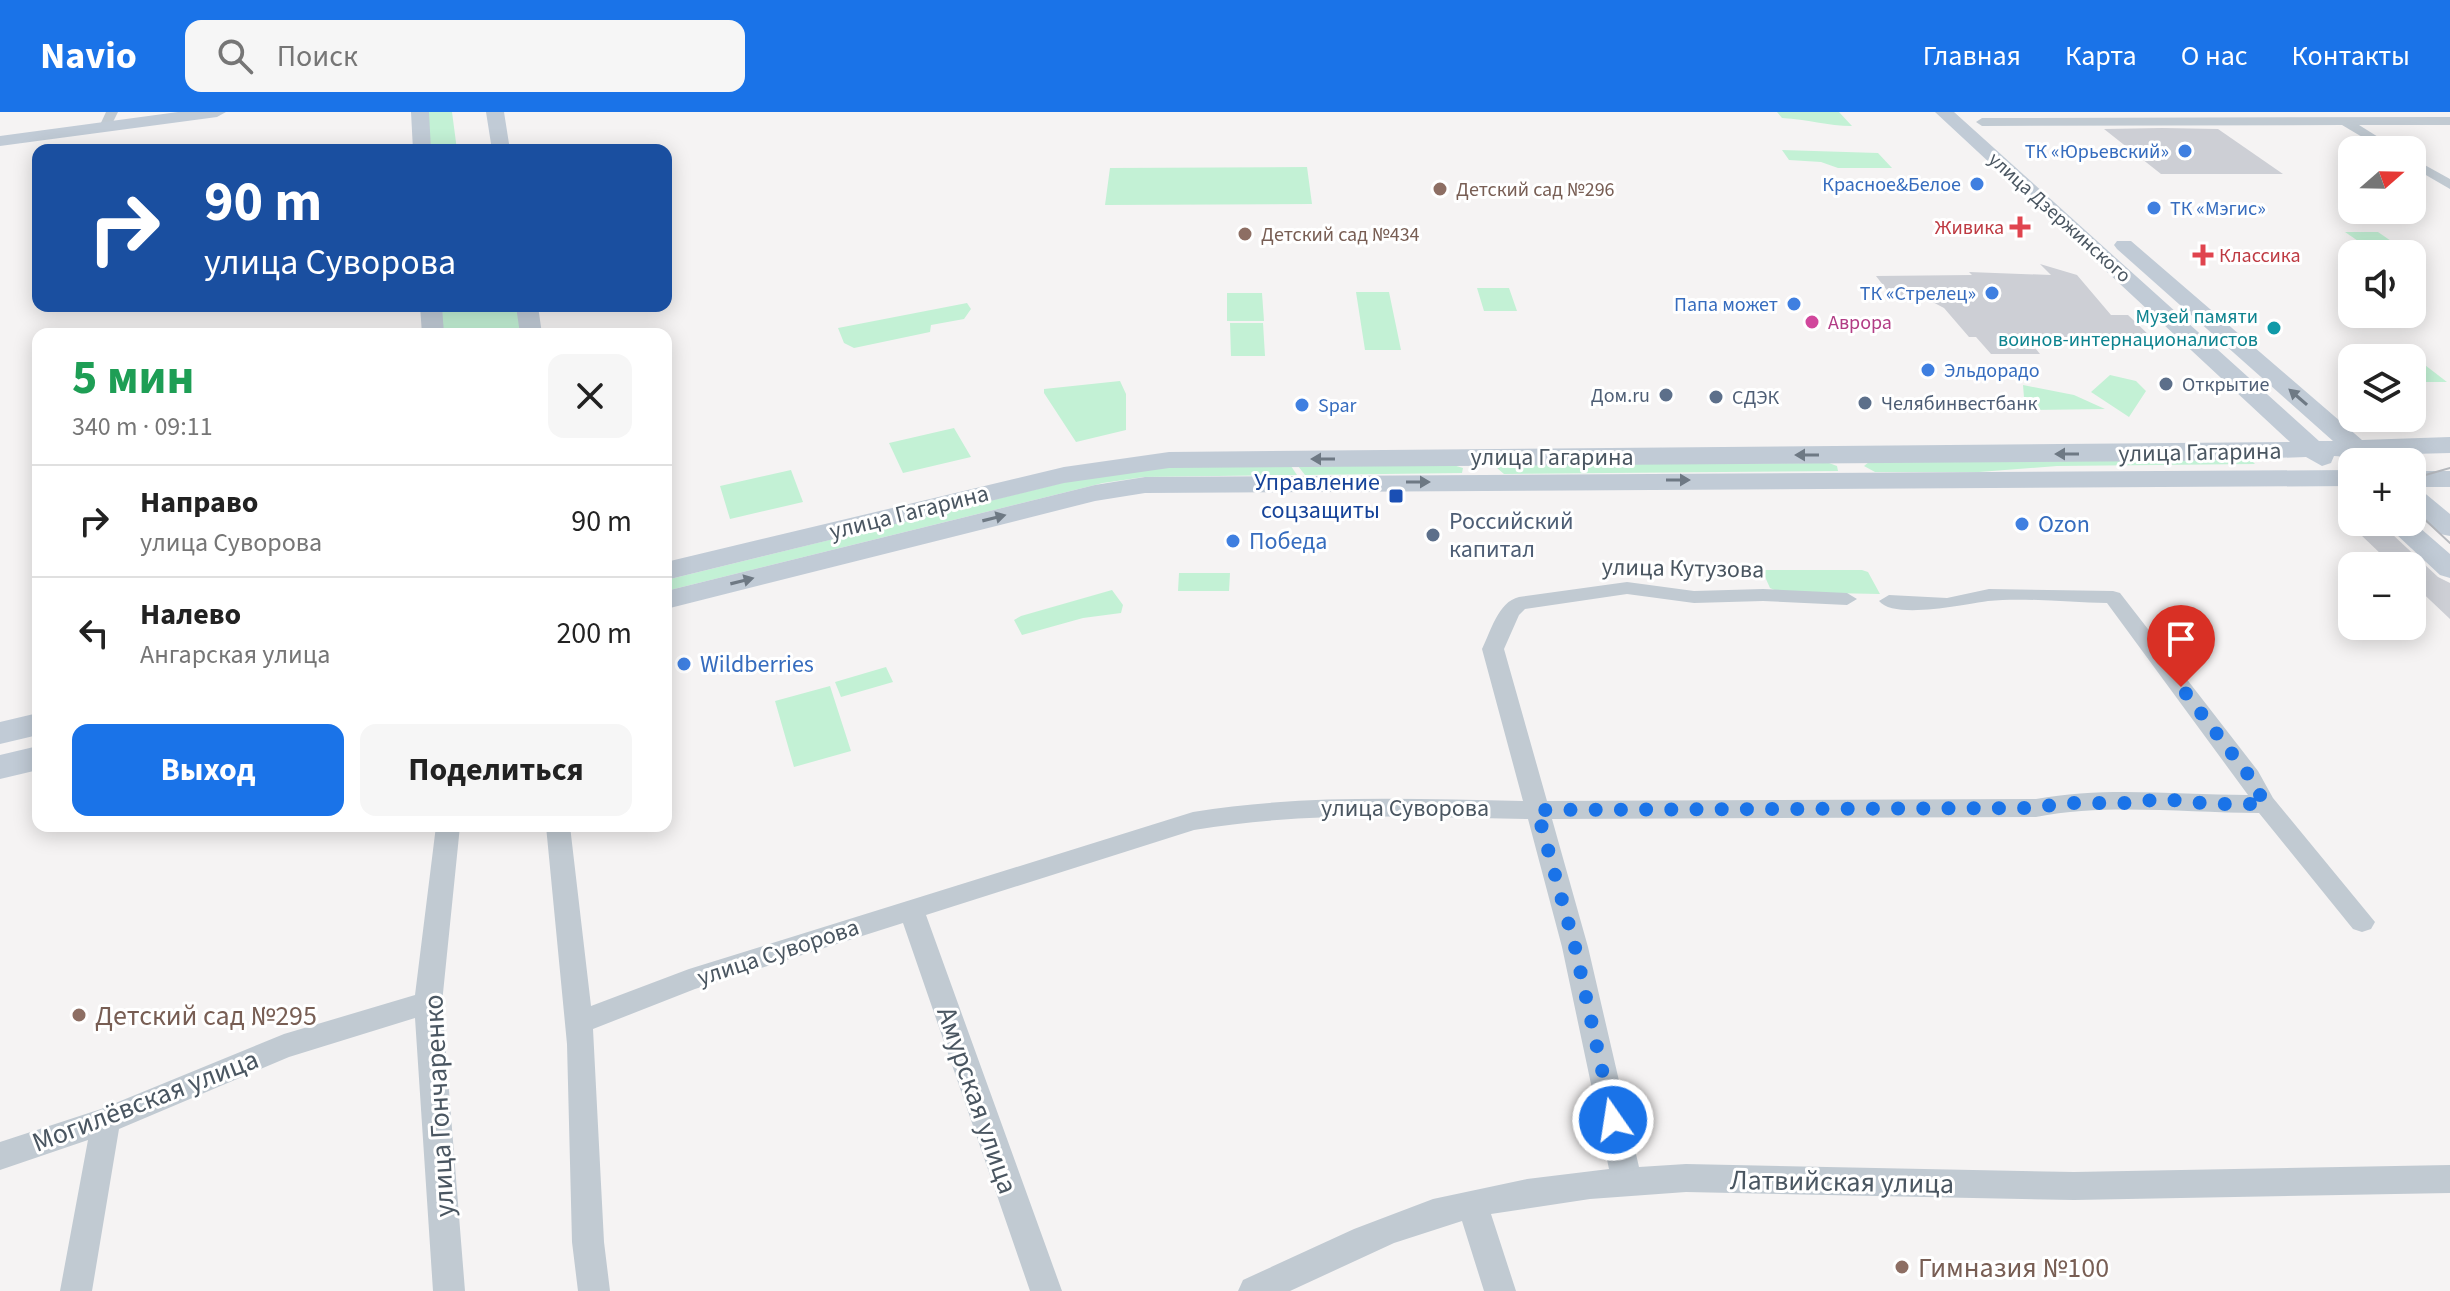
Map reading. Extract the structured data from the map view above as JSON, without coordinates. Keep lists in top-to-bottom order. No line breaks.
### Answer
{"streets":{"main road":["улица Дзержинского","улица Гагарина"],"street":["улица Кутузова","улица Суворова","Могилёвская улица","Амурская улица","улица Гончаренко","Латвийская улица"]},"crossings":[["улица Дзержинского","улица Гагарина"],["улица Кутузова","улица Суворова"],["улица Суворова","Амурская улица"],["Могилёвская улица","улица Гончаренко"]],"places":{"other":["ТК «Юрьевский»","Красное&Белое","Детский сад №296","ТК «Мэгис»","Детский сад №434","ТК «Стрелец»","Папа может","Аврора","Музей памяти воинов-интернационалистов","Эльдорадо","Открытие","Дом.ru","СДЭК","Челябинвестбанк","Spar","Ozon","Российский капитал","Победа","Wildberries","Детский сад №295","Гимназия №100"],"health":["Живика","Классика"],"transit":["Управление соцзащиты"]},"north":"right","page":{"header":"Navio","search":"Поиск","nav":["Главная","Карта","О нас","Контакты"],"map_buttons":["+","−"],"turn":["90 m","улица Суворова"],"heading":["5 мин","340 m · 09:11"],"list":[{"name":"Направо","note":"улица Суворова","value":"90 m"},{"name":"Налево","note":"Ангарская улица","value":"200 m"}],"buttons":["Выход","Поделиться"]}}
